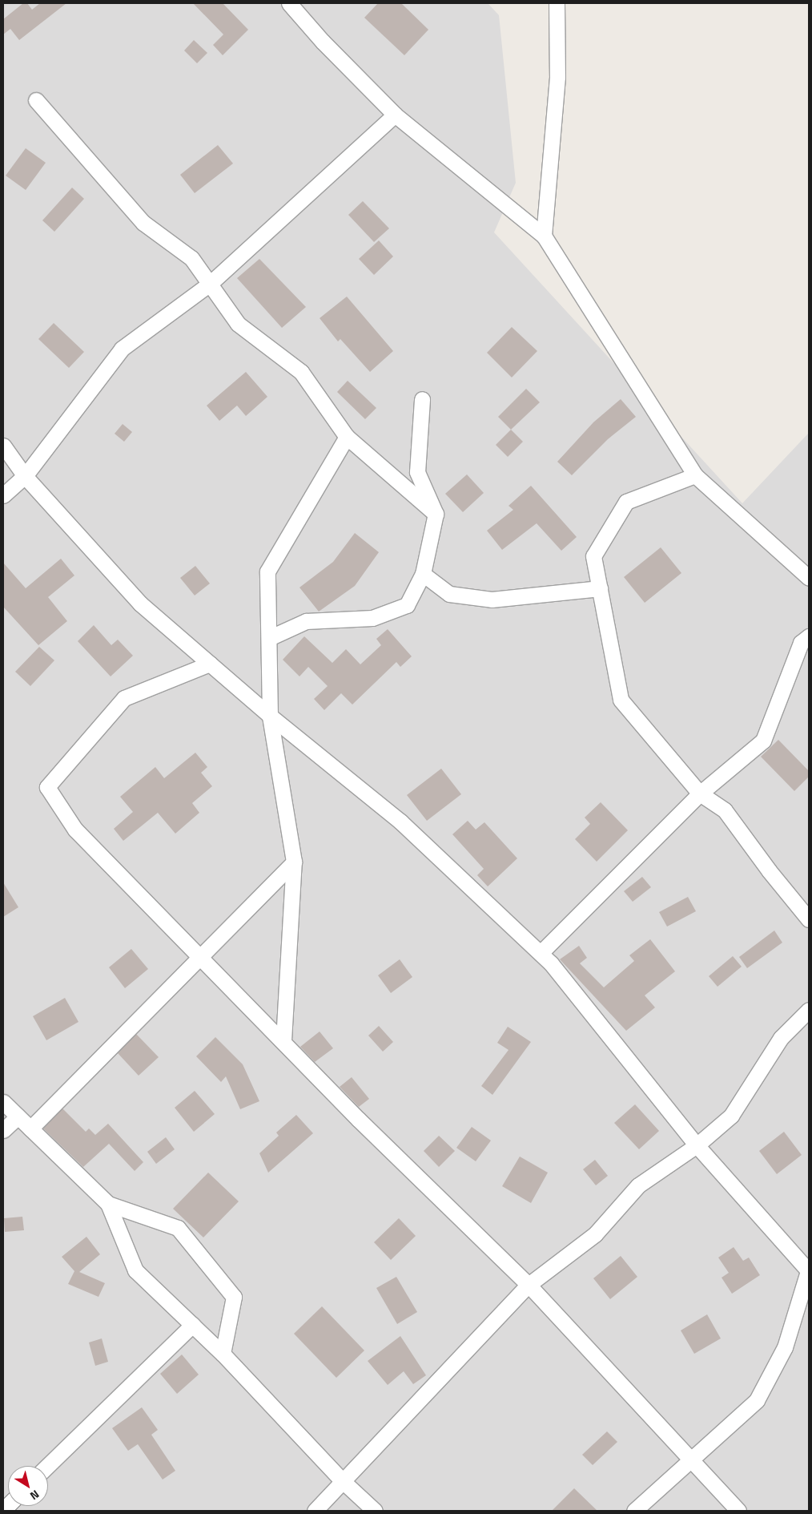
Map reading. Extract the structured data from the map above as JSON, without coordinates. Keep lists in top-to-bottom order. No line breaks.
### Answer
{"north":"bottom right"}
